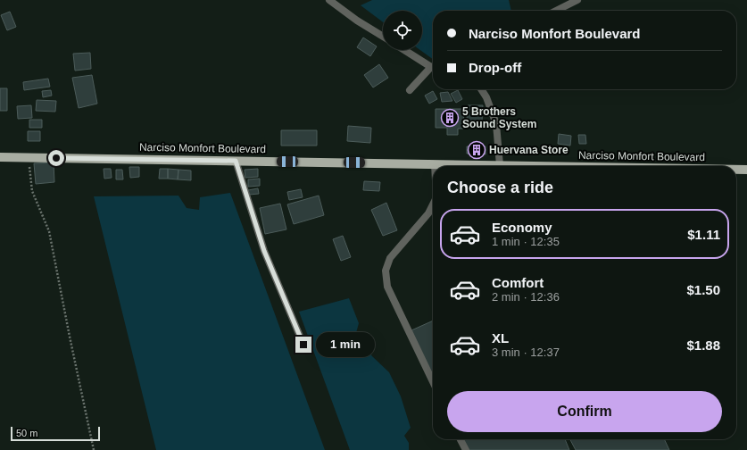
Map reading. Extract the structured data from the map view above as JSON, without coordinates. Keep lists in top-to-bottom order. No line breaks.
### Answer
{"streets":{"main road":["Narciso Monfort Boulevard"]},"places":{"building":["5 Brothers Sound System","Huervana Store"]},"scale_bar":"50 m","page":{"banner":["Narciso Monfort Boulevard","Drop-off"],"heading":"Choose a ride","list":[{"name":"Economy","note":"1 min · 12:35","value":"$1.11"},{"name":"Comfort","note":"2 min · 12:36","value":"$1.50"},{"name":"XL","note":"3 min · 12:37","value":"$1.88"}],"bubble":"1 min","buttons":"Confirm","scale":"50 m"}}
